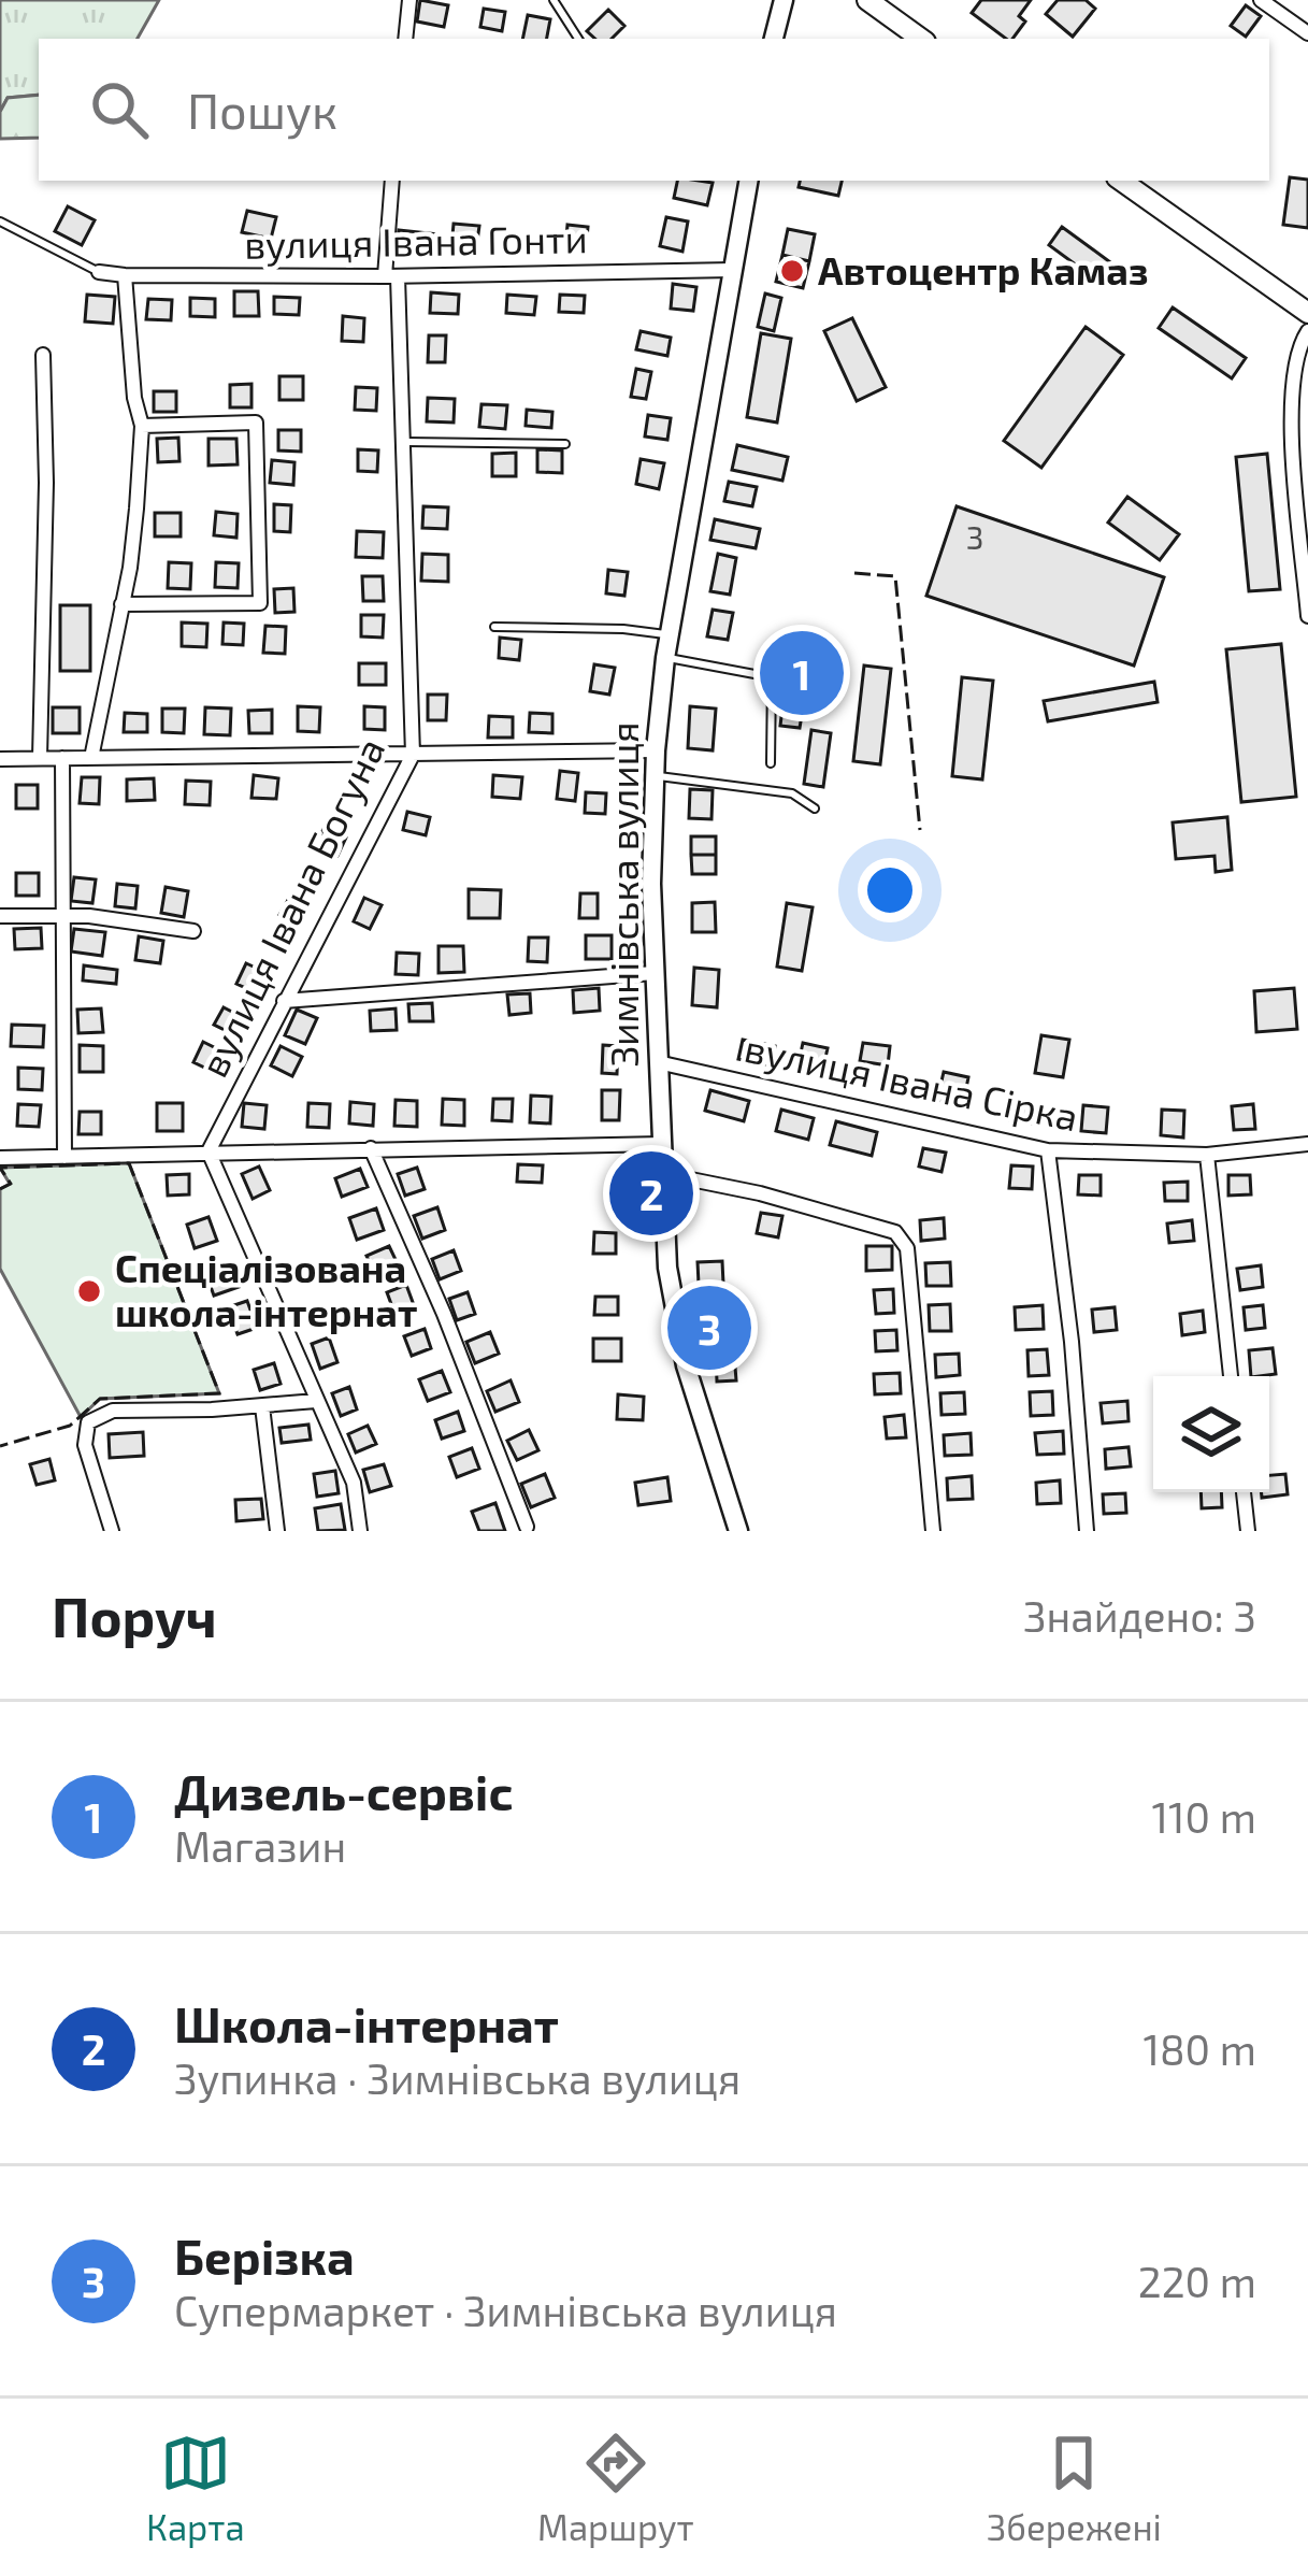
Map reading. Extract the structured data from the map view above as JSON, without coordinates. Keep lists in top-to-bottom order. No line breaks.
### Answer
{"streets":{"main road":["Зимнівська вулиця"],"street":["вулиця Івана Гонти","вулиця Івана Богуна","вулиця Івана Сірка"]},"crossings":[["вулиця Івана Гонти","Зимнівська вулиця"],["вулиця Івана Гонти","вулиця Івана Богуна"],["Зимнівська вулиця","вулиця Івана Сірка"]],"places":["Автоцентр Камаз","Спеціалізована школа-інтернат"],"house_numbers":["3"],"page":{"search":"Пошук","pins":["1","2","3"],"heading":["Поруч","Знайдено: 3"],"list":[{"mark":"1","name":"Дизель-сервіс","note":"Магазин","value":"110 m"},{"mark":"2","name":"Школа-інтернат","note":"Зупинка · Зимнівська вулиця","value":"180 m"},{"mark":"3","name":"Берізка","note":"Супермаркет · Зимнівська вулиця","value":"220 m"}],"nav":["Карта","Маршрут","Збережені"]}}
